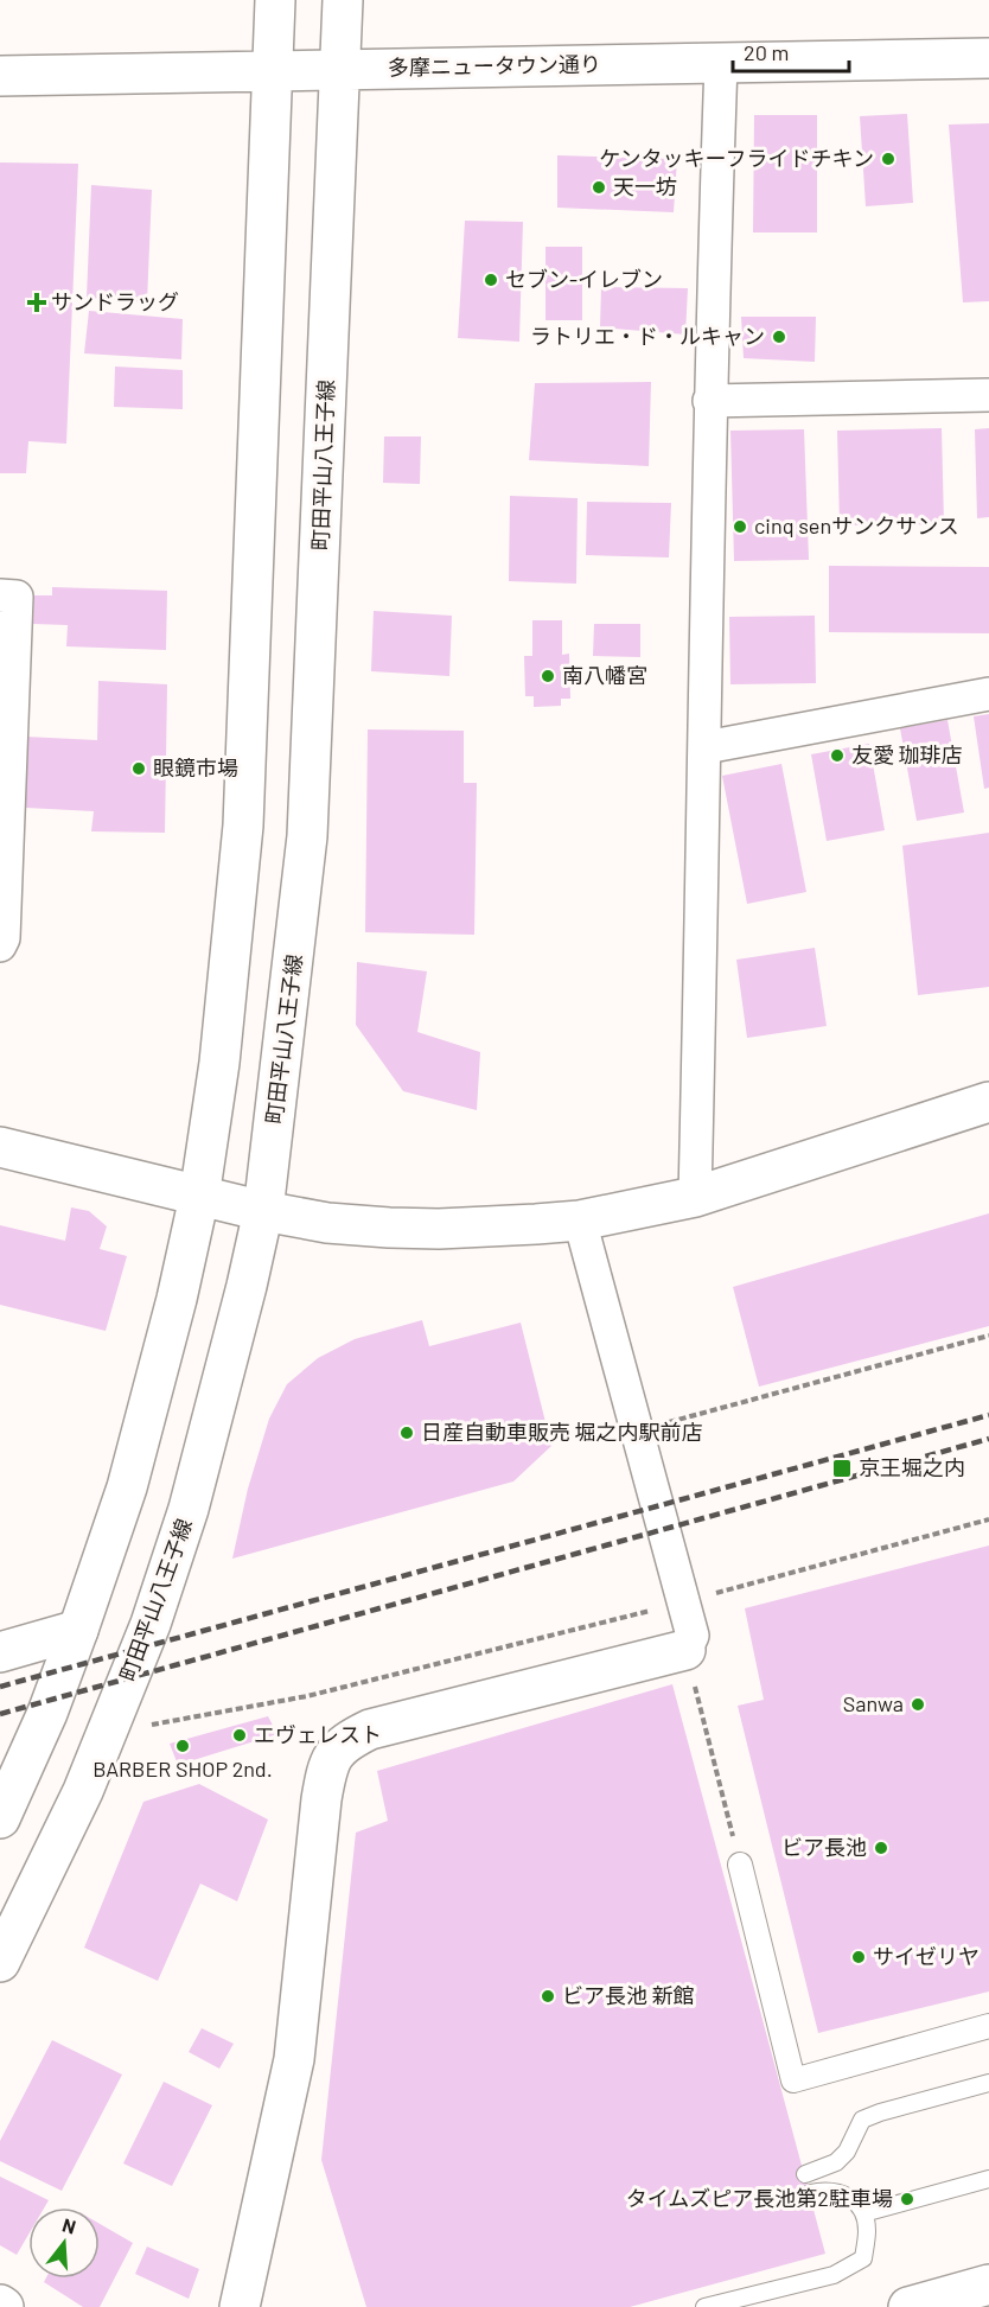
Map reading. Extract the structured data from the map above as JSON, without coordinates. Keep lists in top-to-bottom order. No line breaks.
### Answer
{"streets":{"main road":["多摩ニュータウン通り","町田平山八王子線"]},"crossings":[["多摩ニュータウン通り","町田平山八王子線"]],"places":{"other":["ケンタッキーフライドチキン","天一坊","セブン-イレブン","ラトリエ・ド・ルキャン","cinq senサンクサンス","南八幡宮","友愛 珈琲店","眼鏡市場","日産自動車販売 堀之内駅前店","Sanwa","エヴェレスト","BARBER SHOP 2nd.","ビア長池","サイゼリヤ","ビア長池 新館","タイムズピア長池第2駐車場"],"health":["サンドラッグ"],"transit":["京王堀之内"]},"scale_bar":"20 m","north":"top"}
